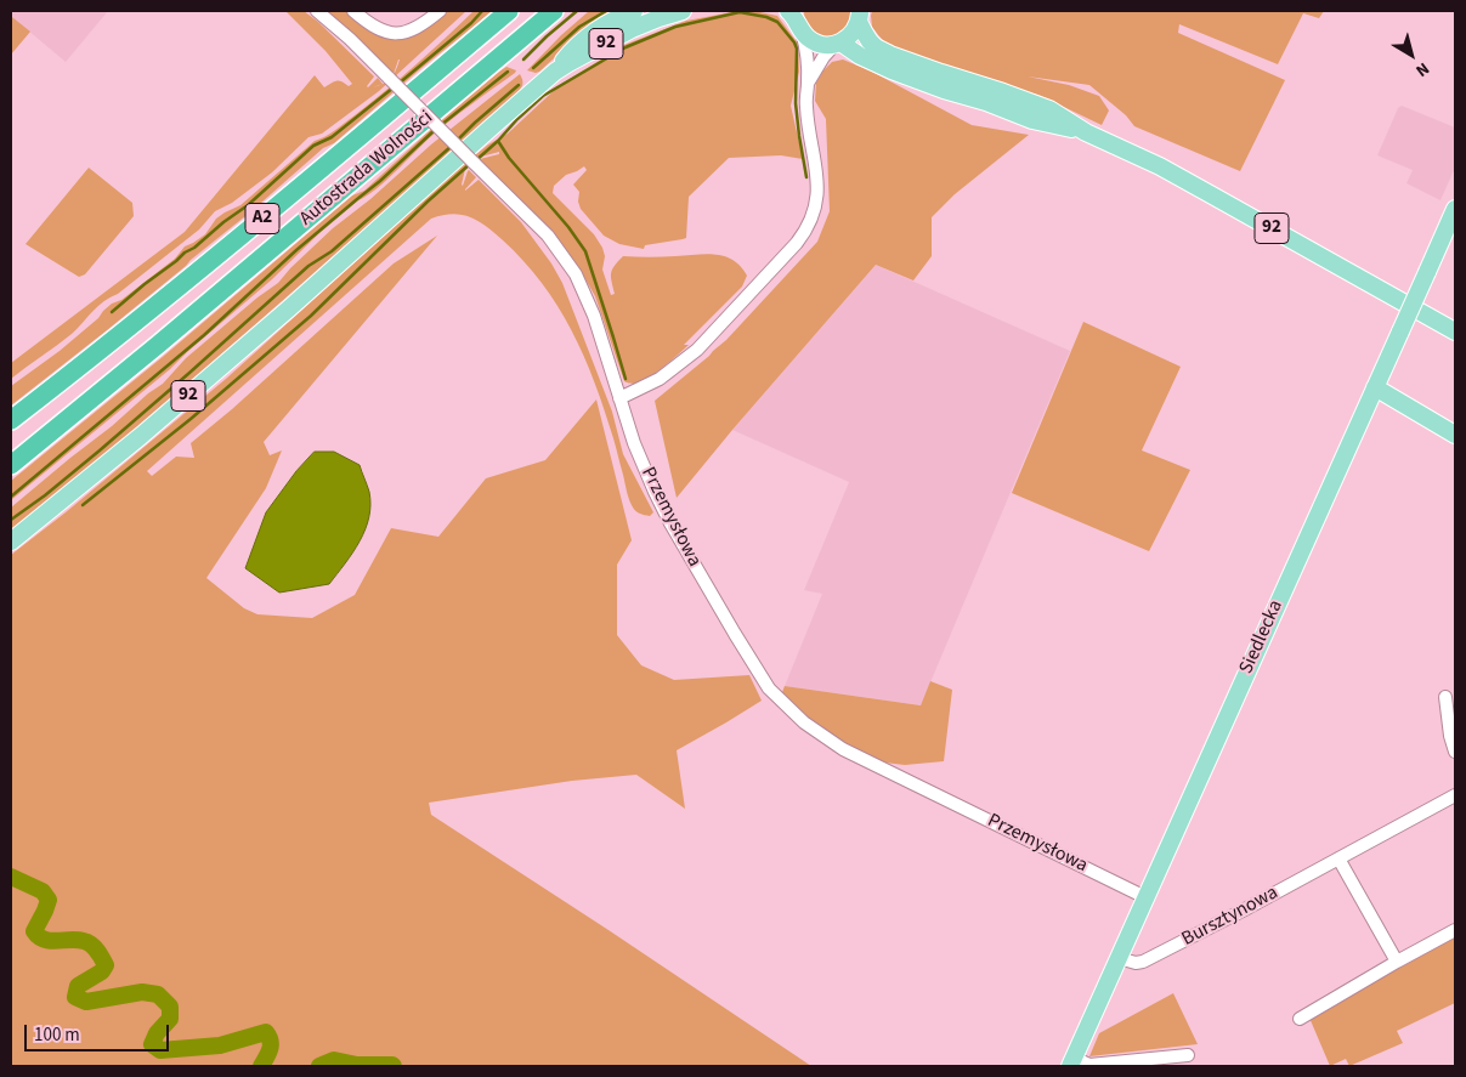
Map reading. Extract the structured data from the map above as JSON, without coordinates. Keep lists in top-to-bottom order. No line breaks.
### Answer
{"streets":{"highway":["Autostrada Wolności","A2"],"main road":["92","Siedlecka"],"street":["Przemysłowa","Bursztynowa"]},"crossings":[["Przemysłowa","Siedlecka"],["Siedlecka","Bursztynowa"]],"scale_bar":"100 m","north":"bottom right"}
